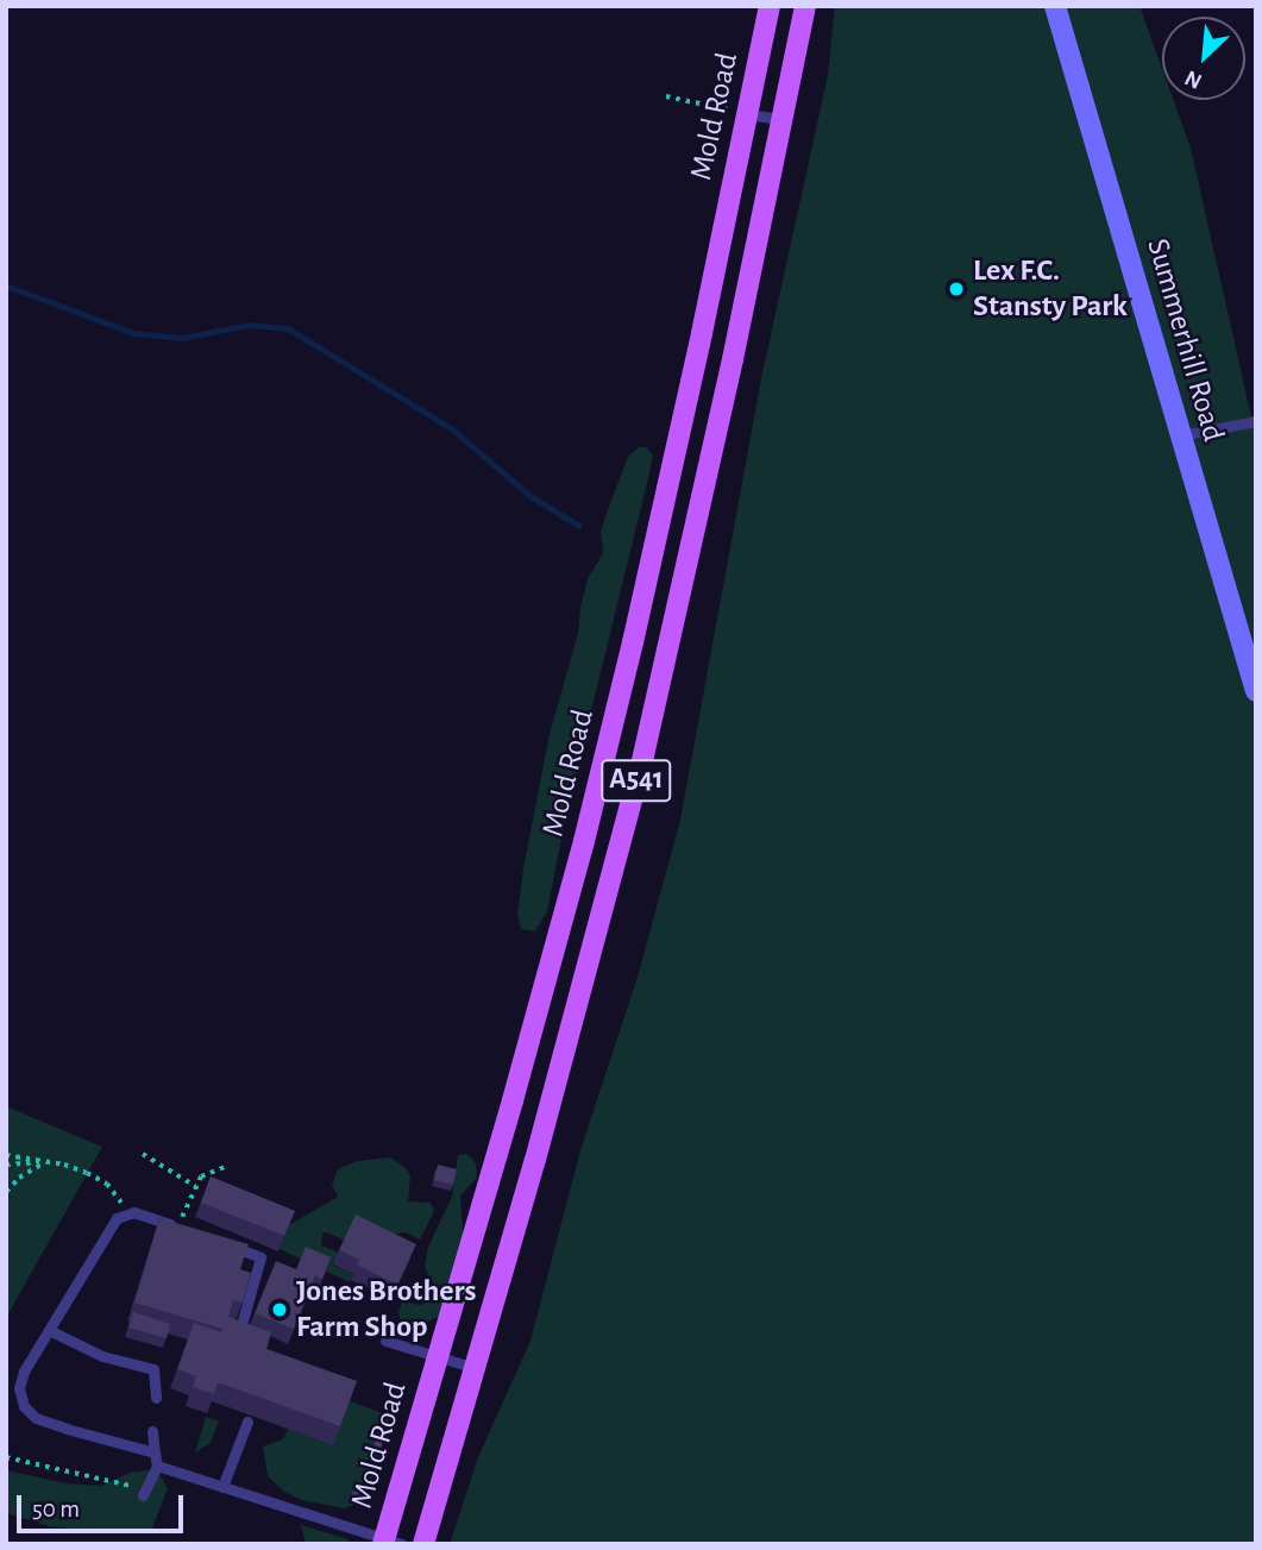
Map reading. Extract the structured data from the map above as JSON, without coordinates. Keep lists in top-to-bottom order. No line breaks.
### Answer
{"streets":{"main road":["Mold Road","A541"],"street":["Summerhill Road"]},"places":["Lex F.C. Stansty Park","Jones Brothers Farm Shop"],"scale_bar":"50 m","north":"bottom left"}
